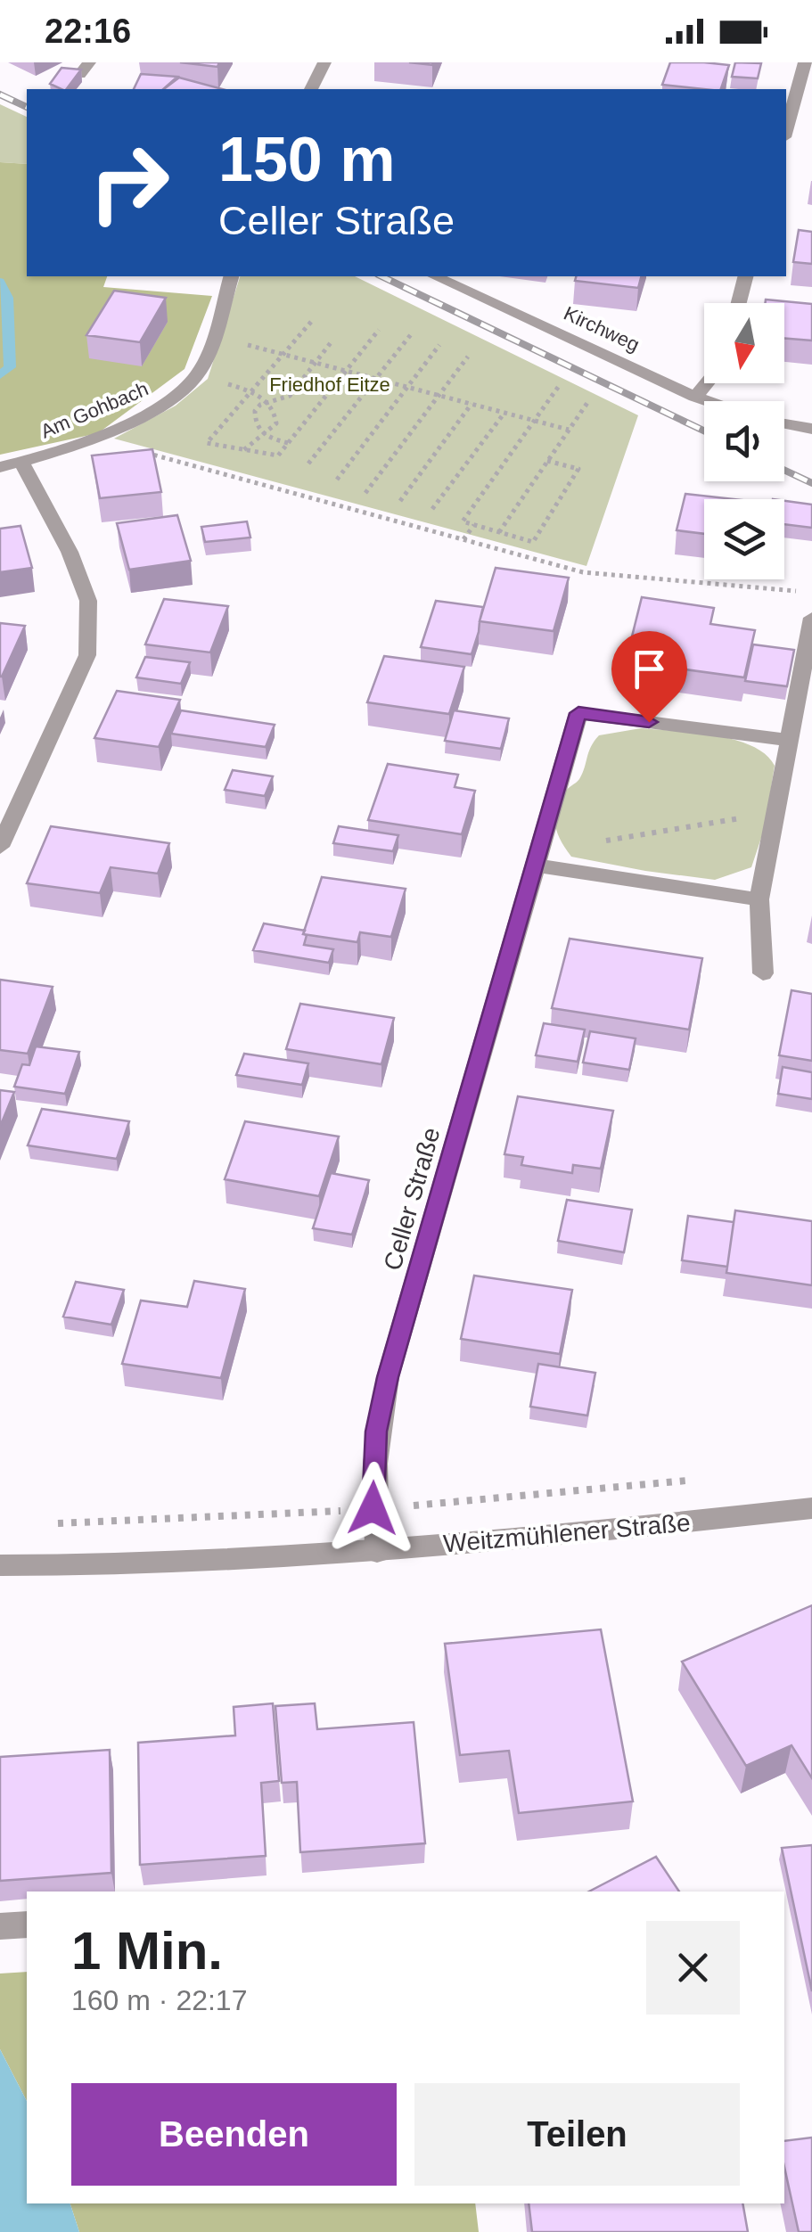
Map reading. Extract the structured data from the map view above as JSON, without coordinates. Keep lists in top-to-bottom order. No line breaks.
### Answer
{"streets":{"street":["Kirchweg","Am Gohbach","Celler Straße","Weitzmühlener Straße"]},"crossings":[["Celler Straße","Weitzmühlener Straße"]],"parks":["Friedhof Eitze"],"north":"bottom","page":{"status":"22:16","turn":["150 m","Celler Straße"],"heading":["1 Min.","160 m · 22:17"],"buttons":["Beenden","Teilen"]}}
